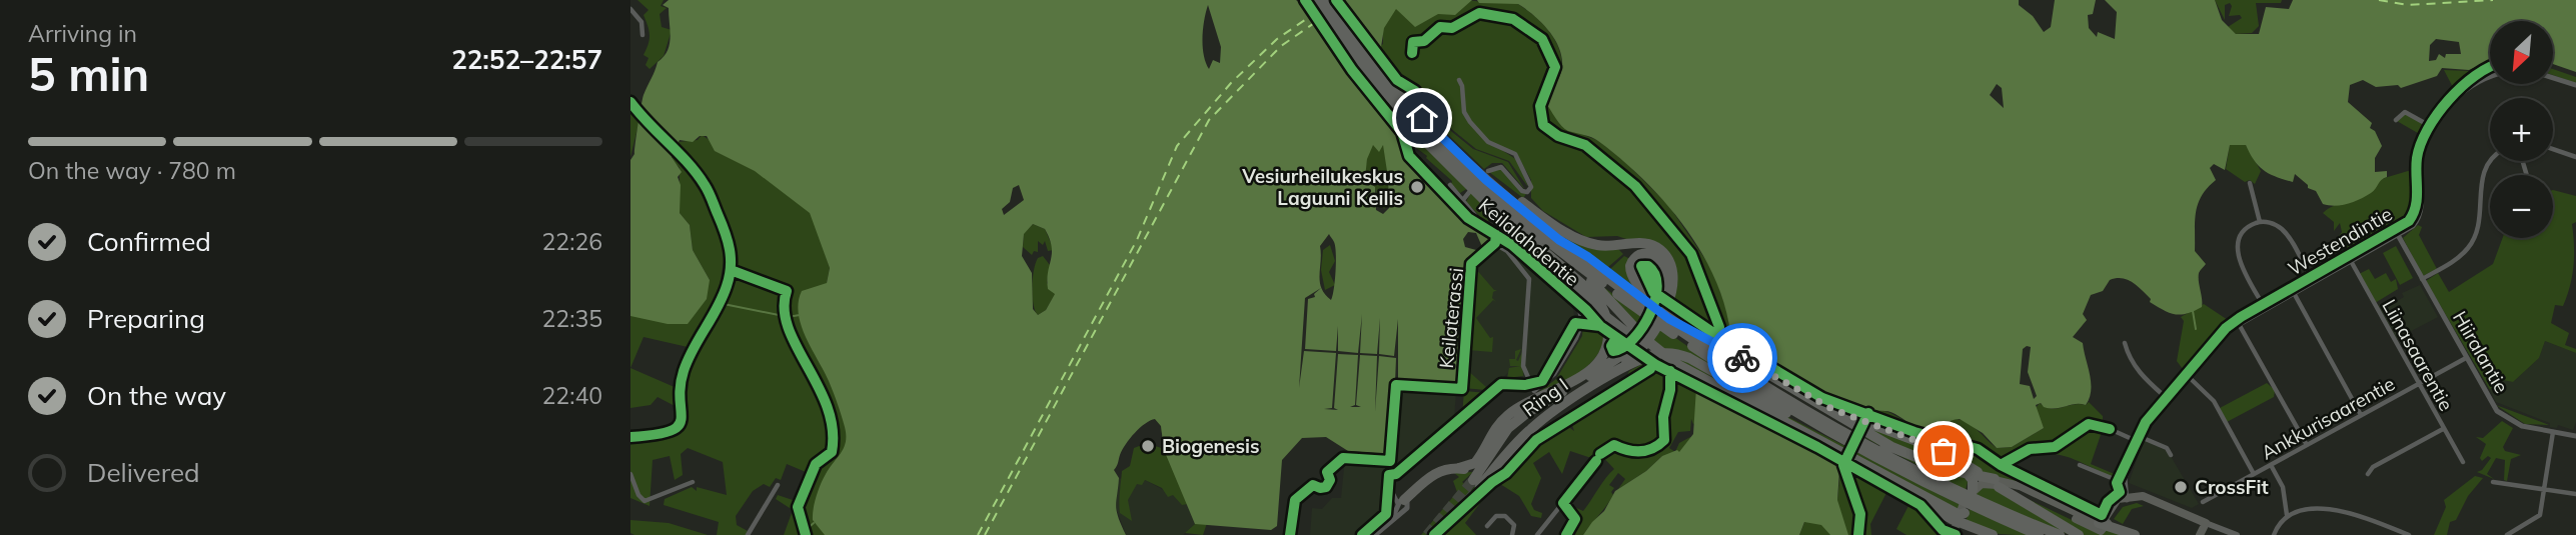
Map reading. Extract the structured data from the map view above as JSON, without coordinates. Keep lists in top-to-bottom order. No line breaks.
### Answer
{"streets":{"highway":["Ring I"],"street":["Westendintie","Keilalahdentie","Hiiralantie","Liinasaarentie","Ankkurisaarentie"],"cycle path":["Keilaterassi"]},"crossings":[["Westendintie","Hiiralantie"],["Westendintie","Liinasaarentie"],["Hiiralantie","Ankkurisaarentie"],["Liinasaarentie","Ankkurisaarentie"]],"places":["Vesiurheilukeskus Laguuni Keilis","Biogenesis","CrossFit"],"north":"bottom left","page":{"heading":["5 min","Arriving in","22:52–22:57"],"map_buttons":["+","−"],"bar":"On the way · 780 m","list":[["Confirmed","22:26"],["Preparing","22:35"],["On the way","22:40"],"Delivered"]}}
